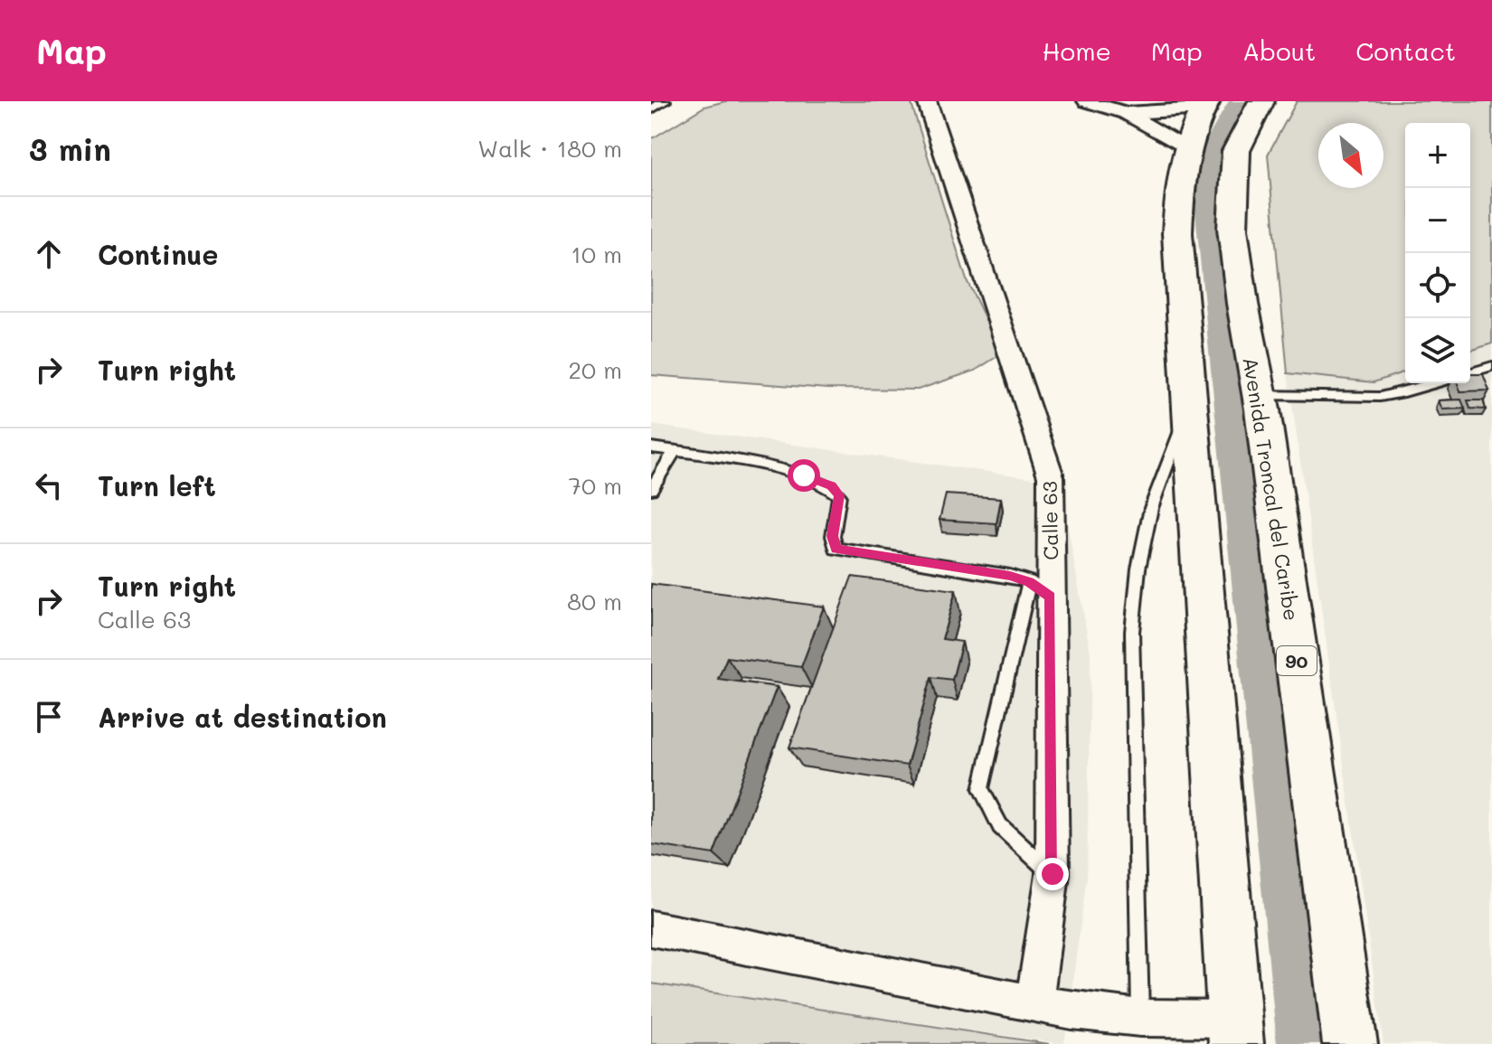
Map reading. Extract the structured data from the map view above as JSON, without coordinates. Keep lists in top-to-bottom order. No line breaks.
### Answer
{"streets":{"highway":["Avenida Troncal del Caribe","90"],"street":["Calle 63"]},"north":"bottom right","page":{"header":"Map","nav":["Home","Map","About","Contact"],"heading":["3 min","Walk · 180 m"],"map_buttons":["+","−"],"list":[["Continue","10 m"],["Turn right","20 m"],["Turn left","70 m"],["Turn right","Calle 63","80 m"],"Arrive at destination"]}}
